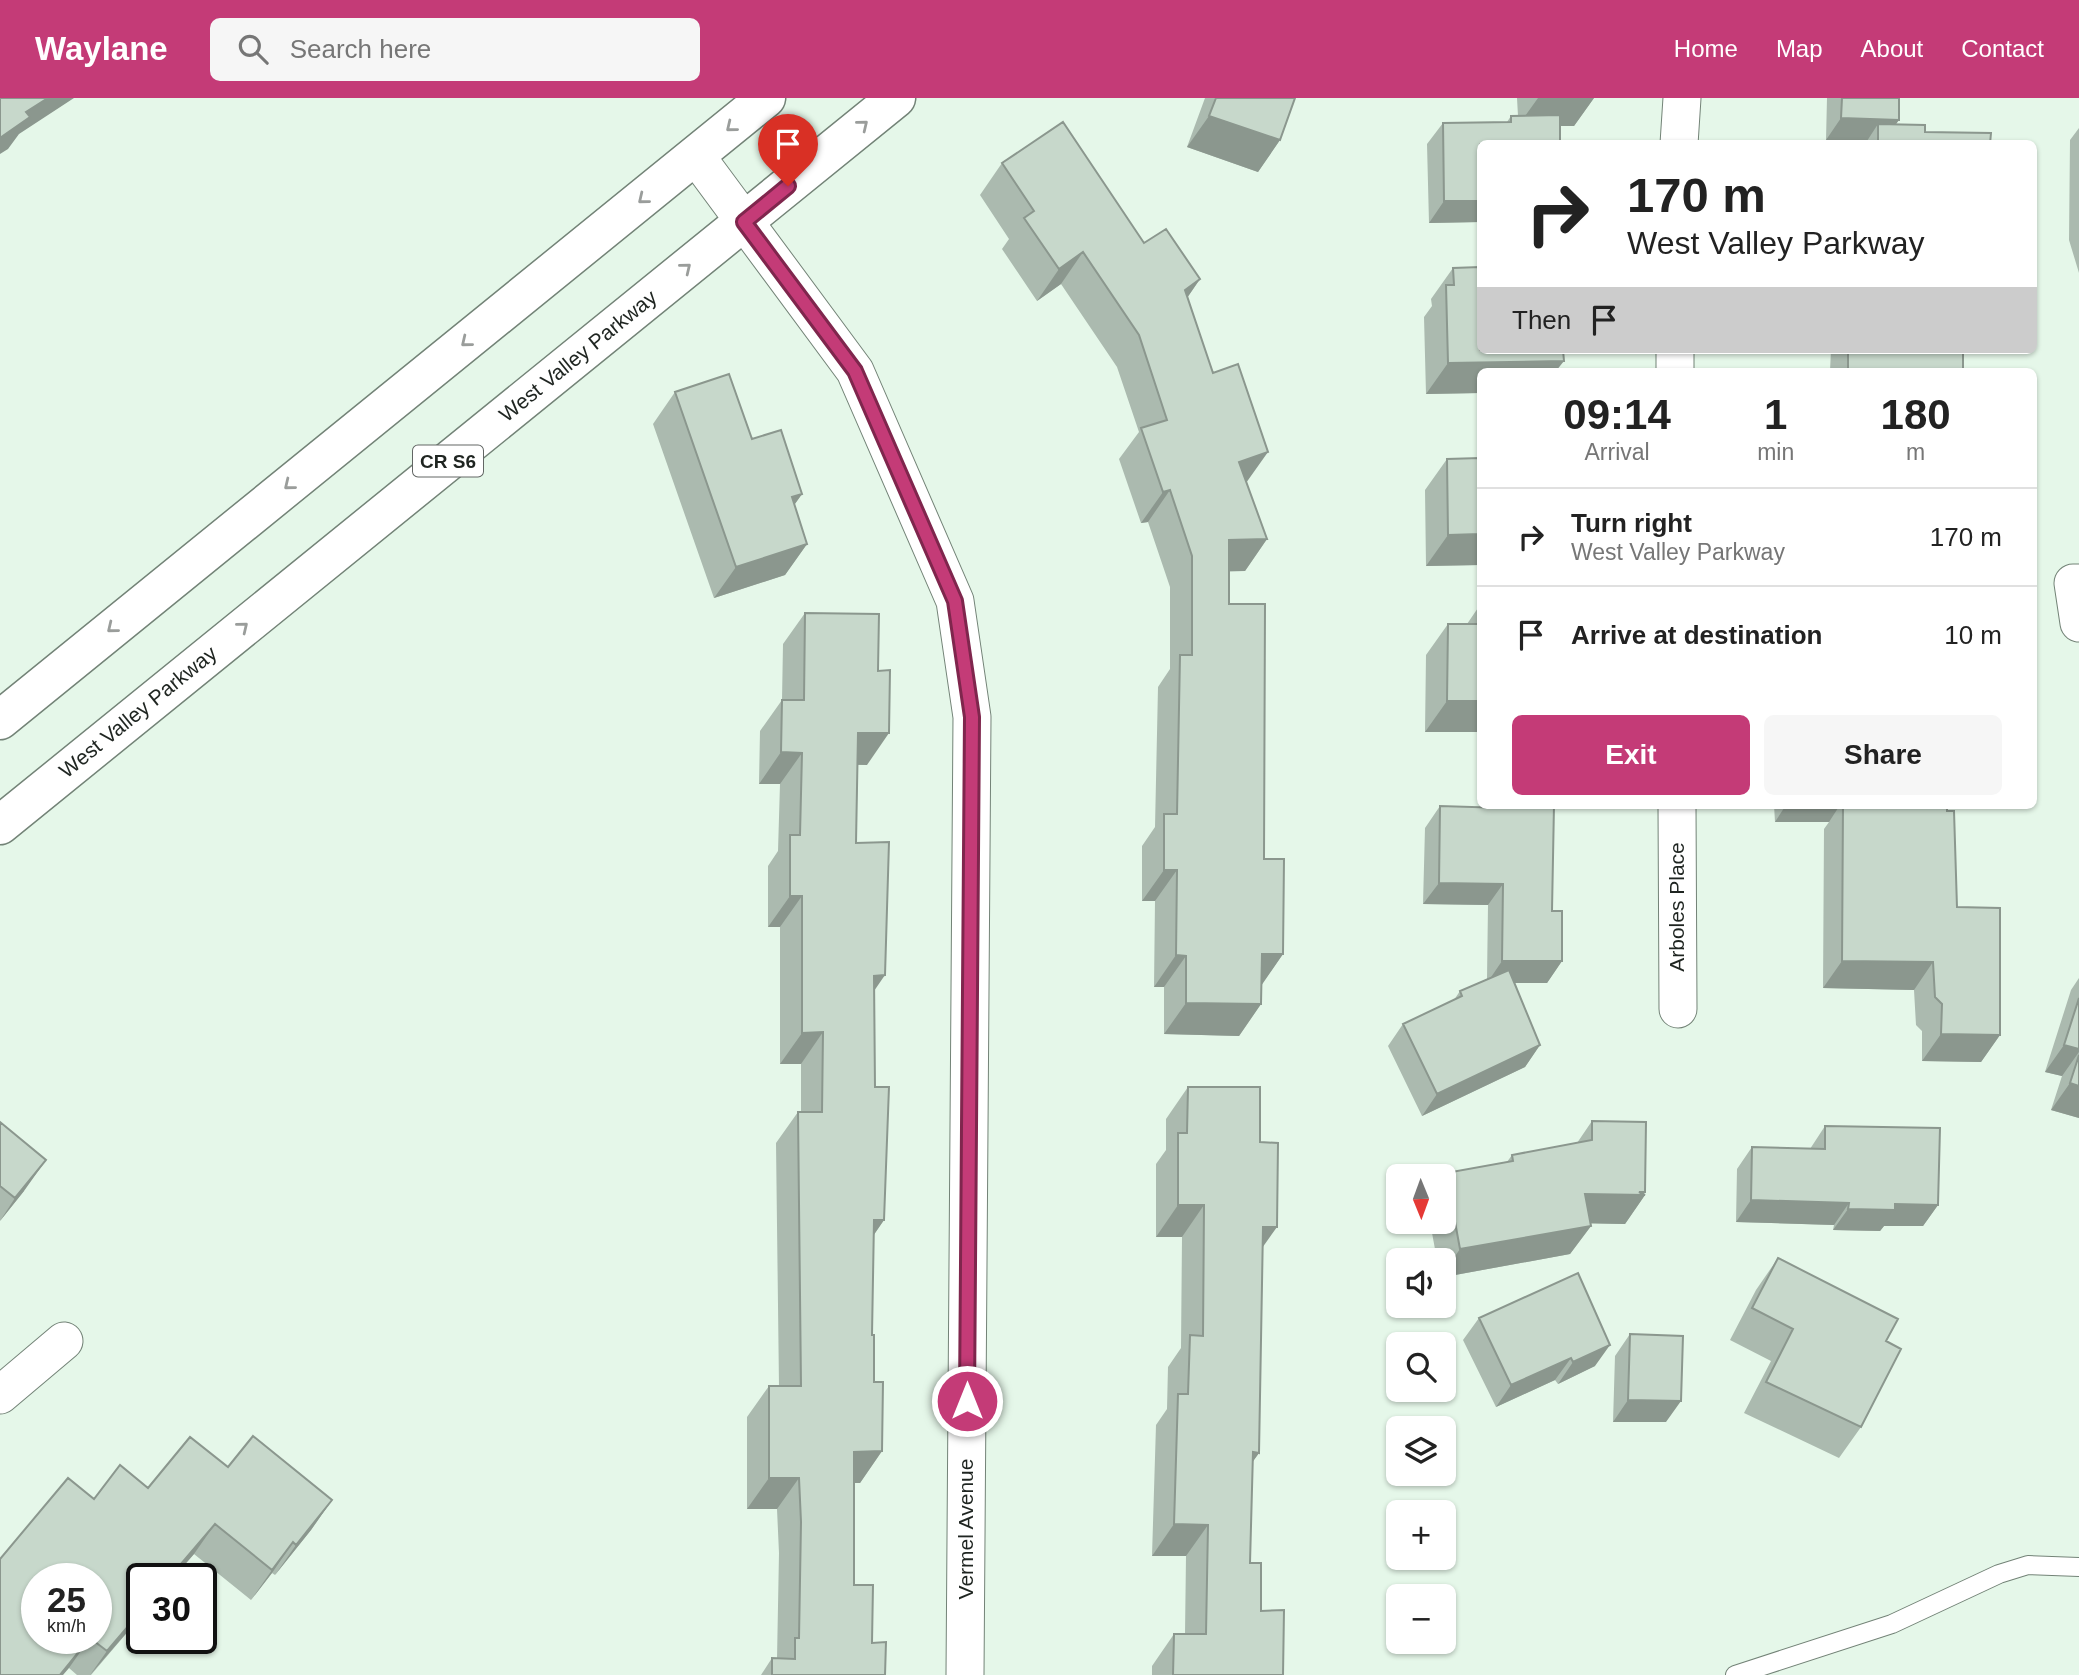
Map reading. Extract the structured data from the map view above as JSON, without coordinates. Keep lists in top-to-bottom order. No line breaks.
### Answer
{"streets":{"main road":["West Valley Parkway","CR S6"],"street":["Arboles Place","Vermel Avenue"]},"crossings":[["West Valley Parkway","Vermel Avenue"]],"north":"bottom","page":{"header":"Waylane","search":"Search here","nav":["Home","Map","About","Contact"],"turn":["170 m","West Valley Parkway"],"then":"Then","eta":["09:14","Arrival","1","min","180","m"],"list":[{"name":"Turn right","note":"West Valley Parkway","value":"170 m"},{"name":"Arrive at destination","value":"10 m"}],"buttons":["Exit","Share"],"map_buttons":["+","−"],"speed":"25 km/h","limit":"30"}}
